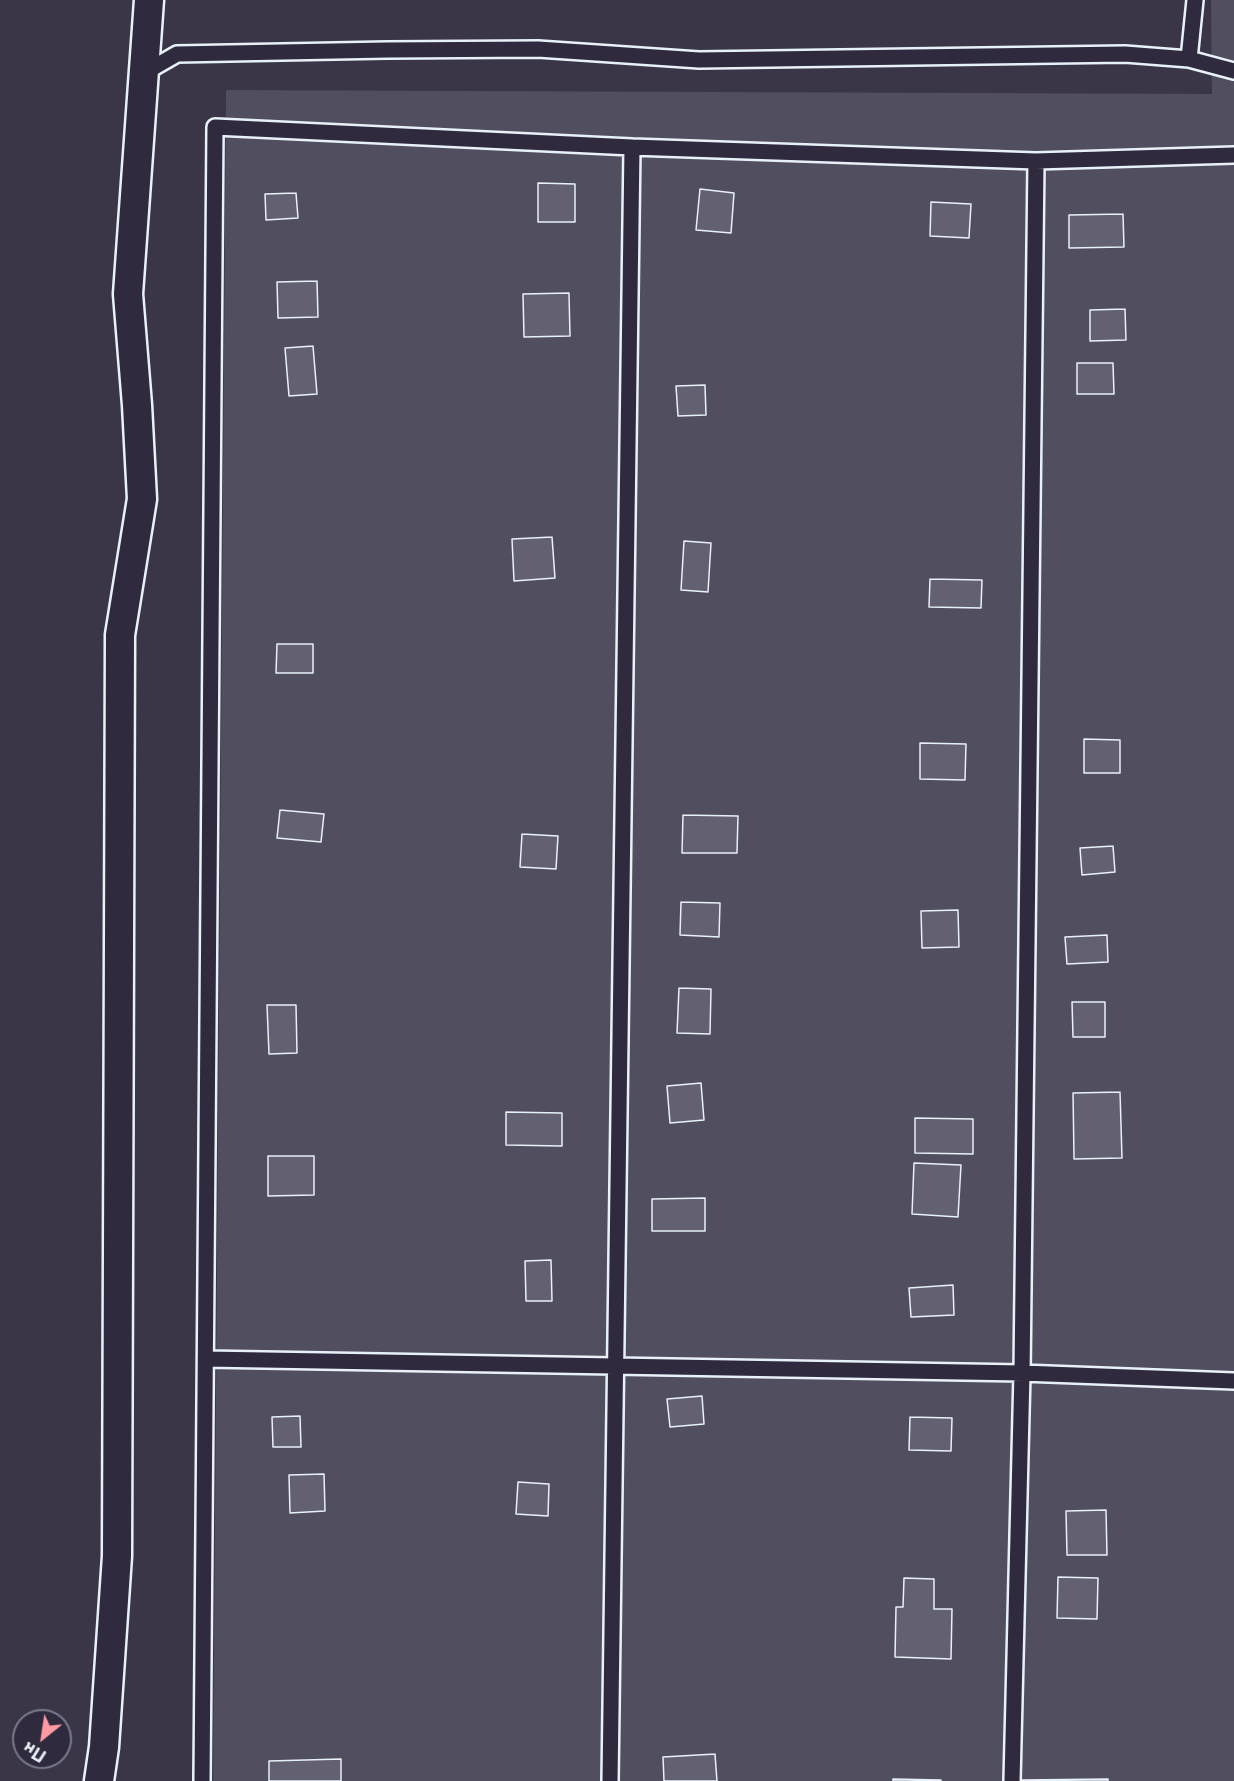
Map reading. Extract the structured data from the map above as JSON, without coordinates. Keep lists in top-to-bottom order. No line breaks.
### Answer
{"north":"bottom left"}
